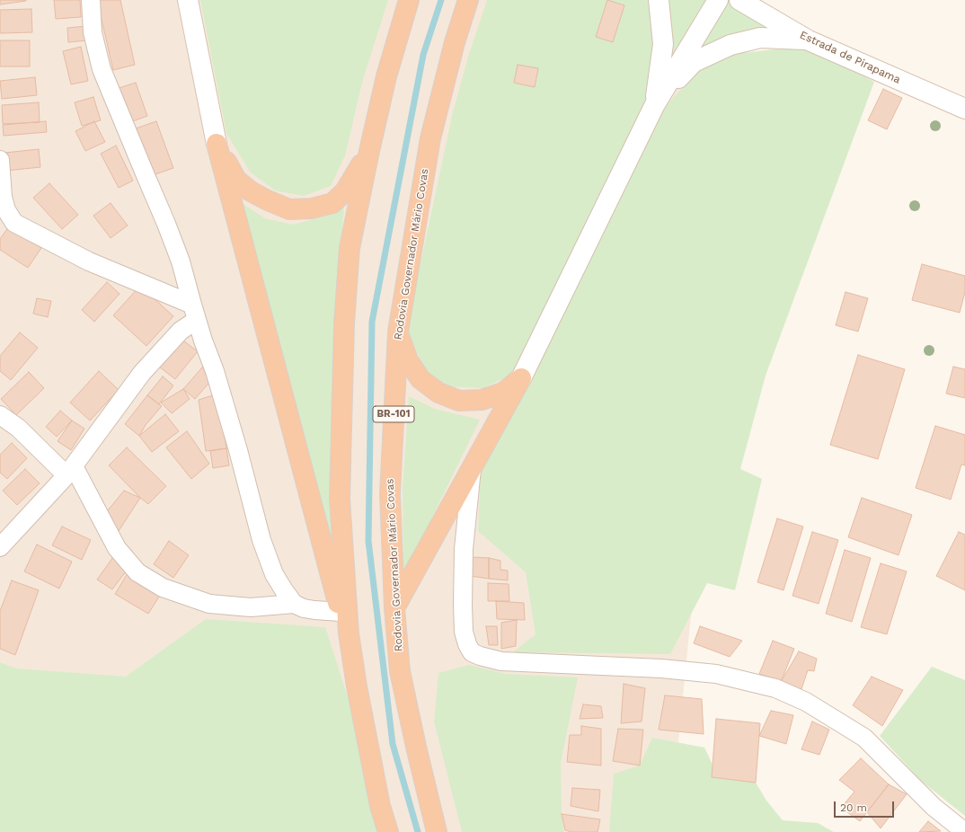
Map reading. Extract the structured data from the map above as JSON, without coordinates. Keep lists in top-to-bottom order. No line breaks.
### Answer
{"streets":{"highway":["Rodovia Governador Mário Covas","BR-101"],"main road":["Estrada de Pirapama"]},"scale_bar":"20 m"}
